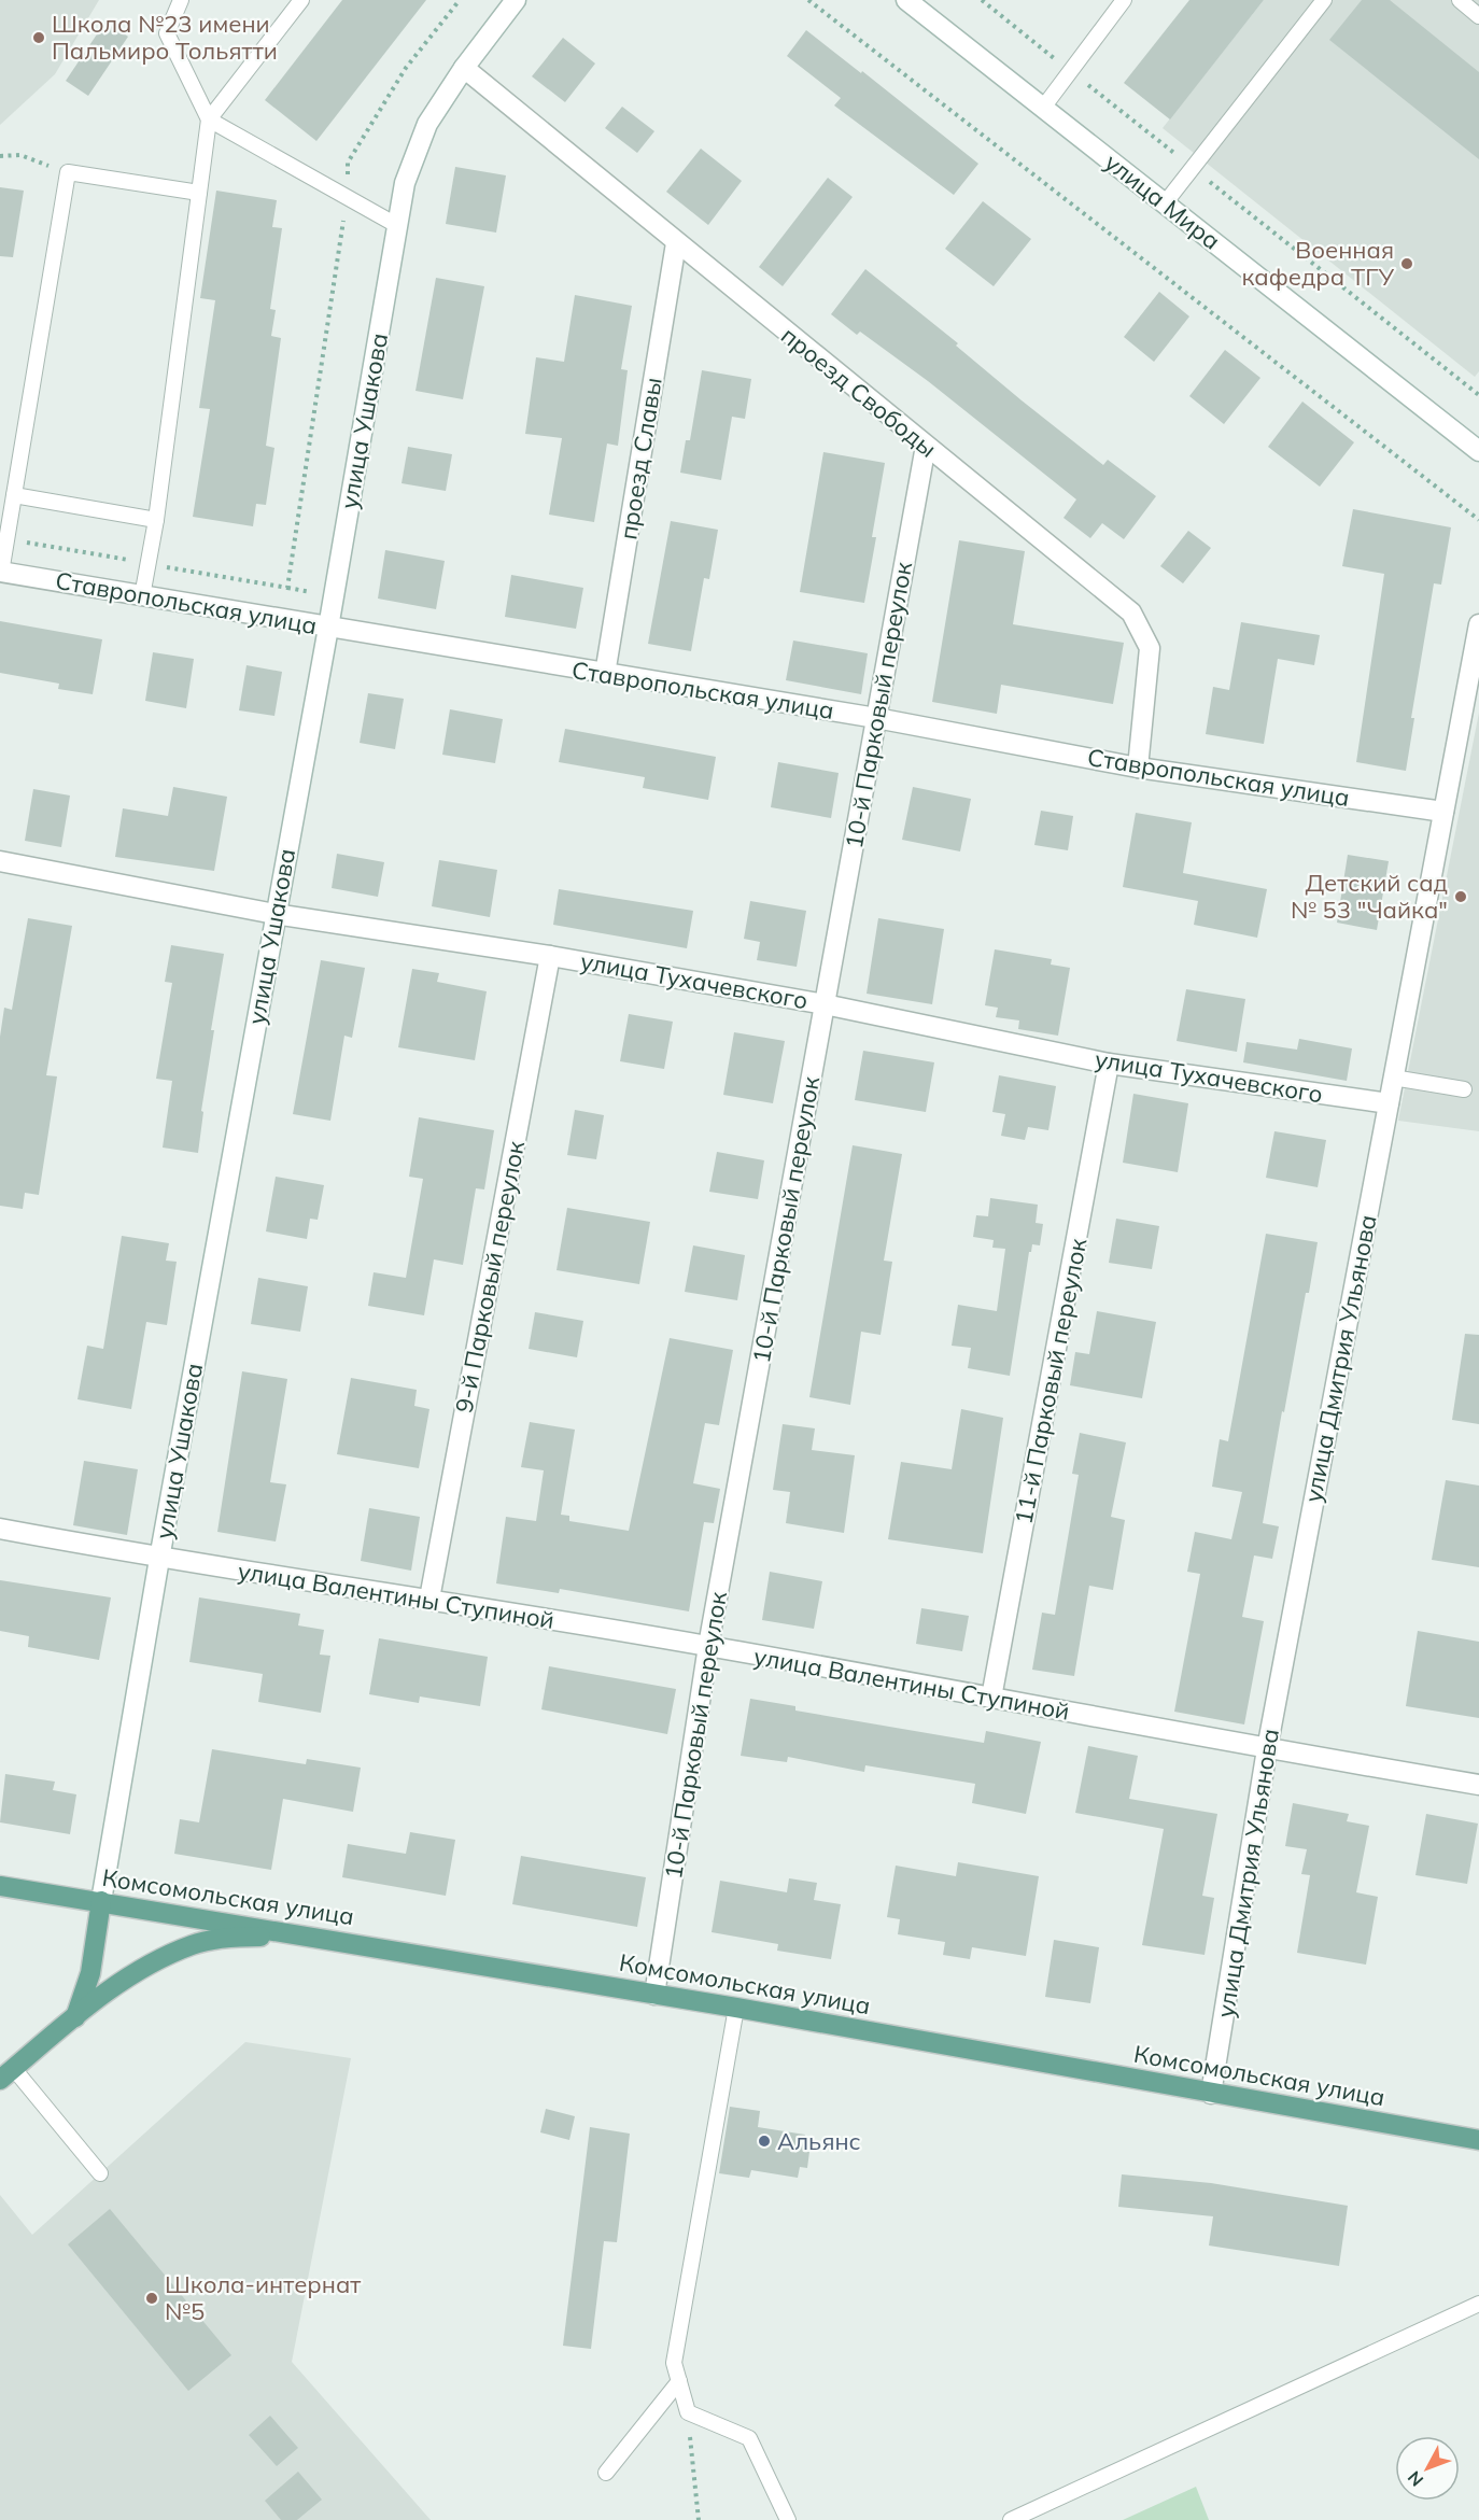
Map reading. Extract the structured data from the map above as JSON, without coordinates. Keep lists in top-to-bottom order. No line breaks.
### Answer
{"streets":{"main road":["Комсомольская улица"],"street":["улица Мира","проезд Свободы","улица Ушакова","проезд Славы","Ставропольская улица","10-й Парковый переулок","улица Тухачевского","9-й Парковый переулок","улица Дмитрия Ульянова","11-й Парковый переулок","улица Валентины Ступиной"]},"crossings":[["проезд Свободы","улица Ушакова"],["проезд Свободы","проезд Славы"],["проезд Свободы","Ставропольская улица"],["проезд Свободы","10-й Парковый переулок"],["улица Ушакова","Ставропольская улица"],["улица Ушакова","улица Тухачевского"],["улица Ушакова","улица Валентины Ступиной"],["улица Ушакова","Комсомольская улица"],["проезд Славы","Ставропольская улица"],["Ставропольская улица","10-й Парковый переулок"],["Ставропольская улица","улица Дмитрия Ульянова"],["10-й Парковый переулок","улица Тухачевского"],["10-й Парковый переулок","улица Валентины Ступиной"],["10-й Парковый переулок","Комсомольская улица"],["улица Тухачевского","9-й Парковый переулок"],["улица Тухачевского","улица Дмитрия Ульянова"],["улица Тухачевского","11-й Парковый переулок"],["9-й Парковый переулок","улица Валентины Ступиной"],["улица Дмитрия Ульянова","улица Валентины Ступиной"],["улица Дмитрия Ульянова","Комсомольская улица"],["11-й Парковый переулок","улица Валентины Ступиной"]],"places":["Школа №23 имени Пальмиро Тольятти","Военная кафедра ТГУ","Детский сад № 53 \"Чайка\"","Альянс","Школа-интернат №5"],"north":"bottom left"}
